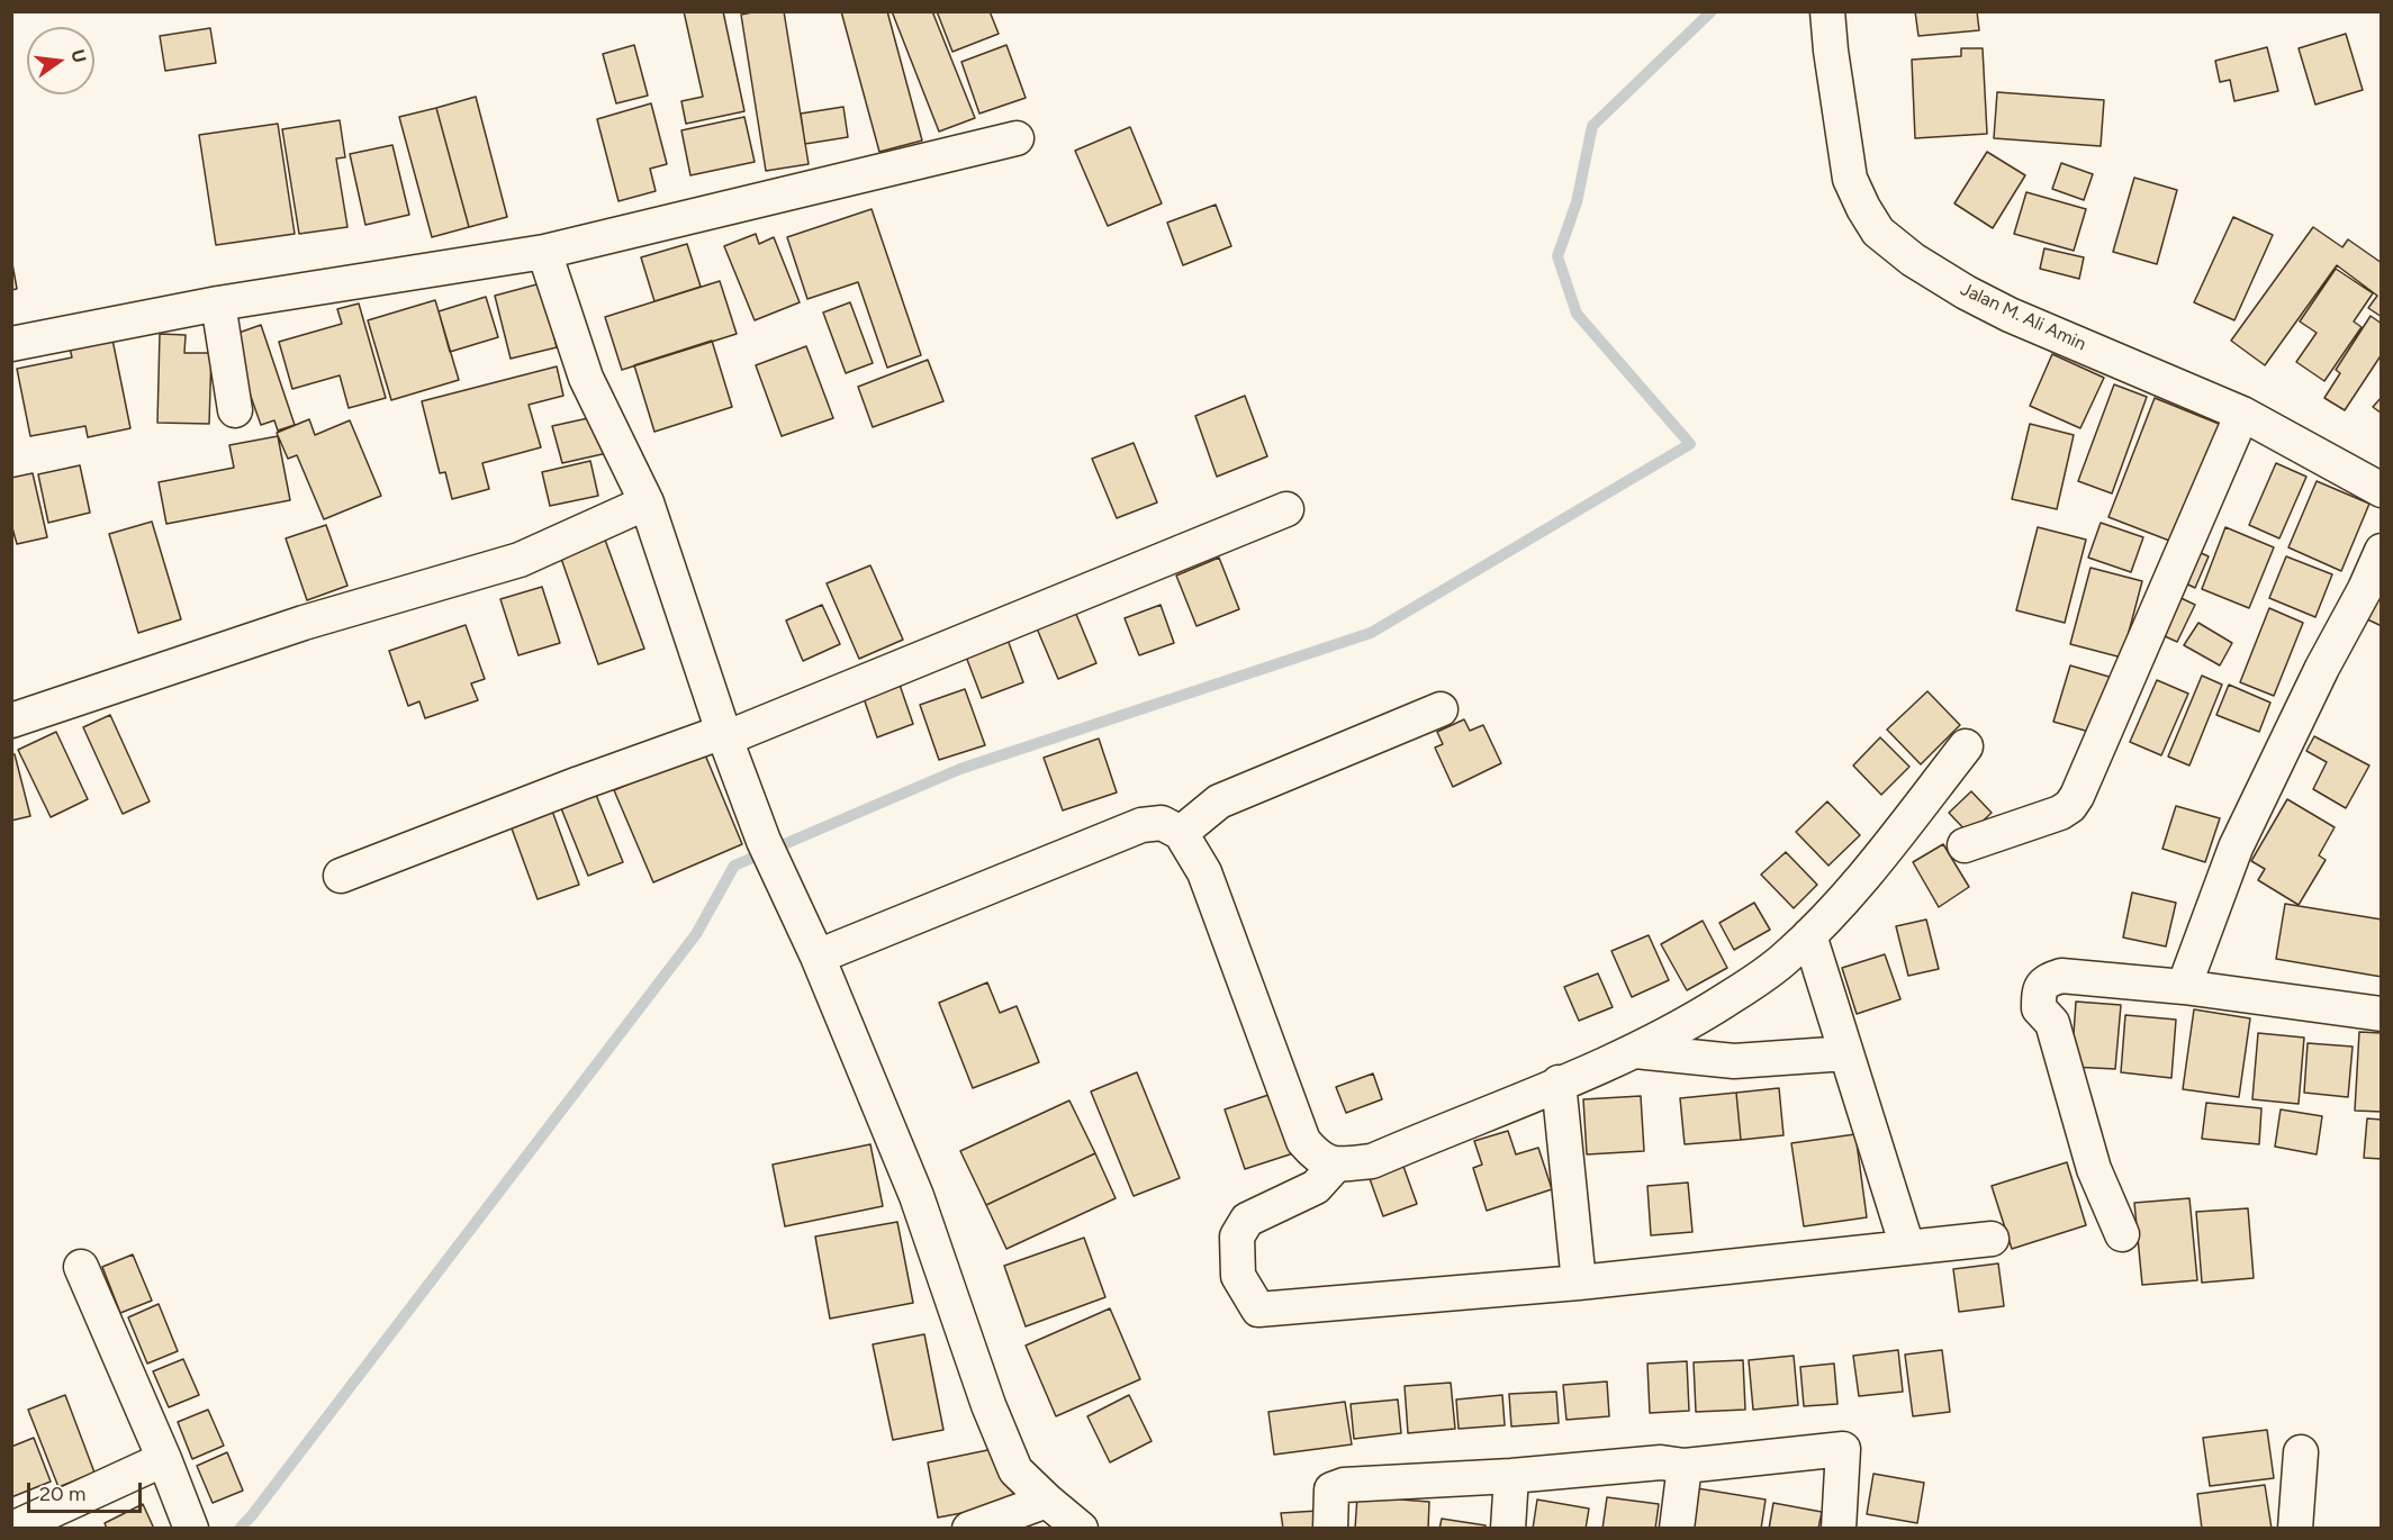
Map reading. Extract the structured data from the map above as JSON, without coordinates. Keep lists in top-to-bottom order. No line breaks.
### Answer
{"streets":{"street":["Jalan M. Ali Amin"]},"scale_bar":"20 m","north":"right"}
